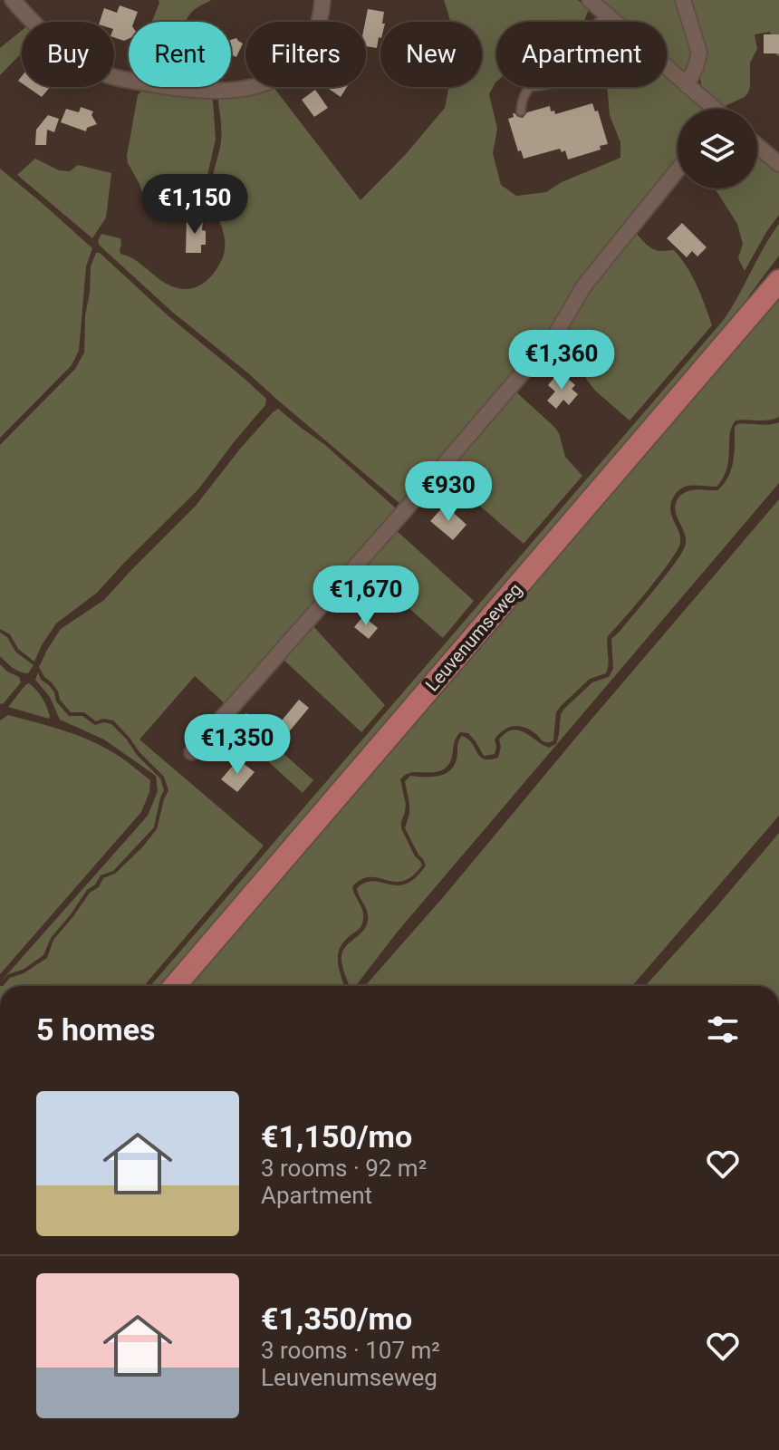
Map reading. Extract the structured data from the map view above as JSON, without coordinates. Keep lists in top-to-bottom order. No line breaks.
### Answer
{"streets":{"main road":["Leuvenumseweg"]},"page":{"chip":["Buy","Rent","Filters","New","Apartment"],"price":["€1,150","€1,360","€930","€1,670","€1,350"],"heading":"5 homes","list":[{"name":"€1,150/mo","note":"3 rooms · 92 m² · Apartment"},{"name":"€1,350/mo","note":"3 rooms · 107 m² · Leuvenumseweg"}]}}
